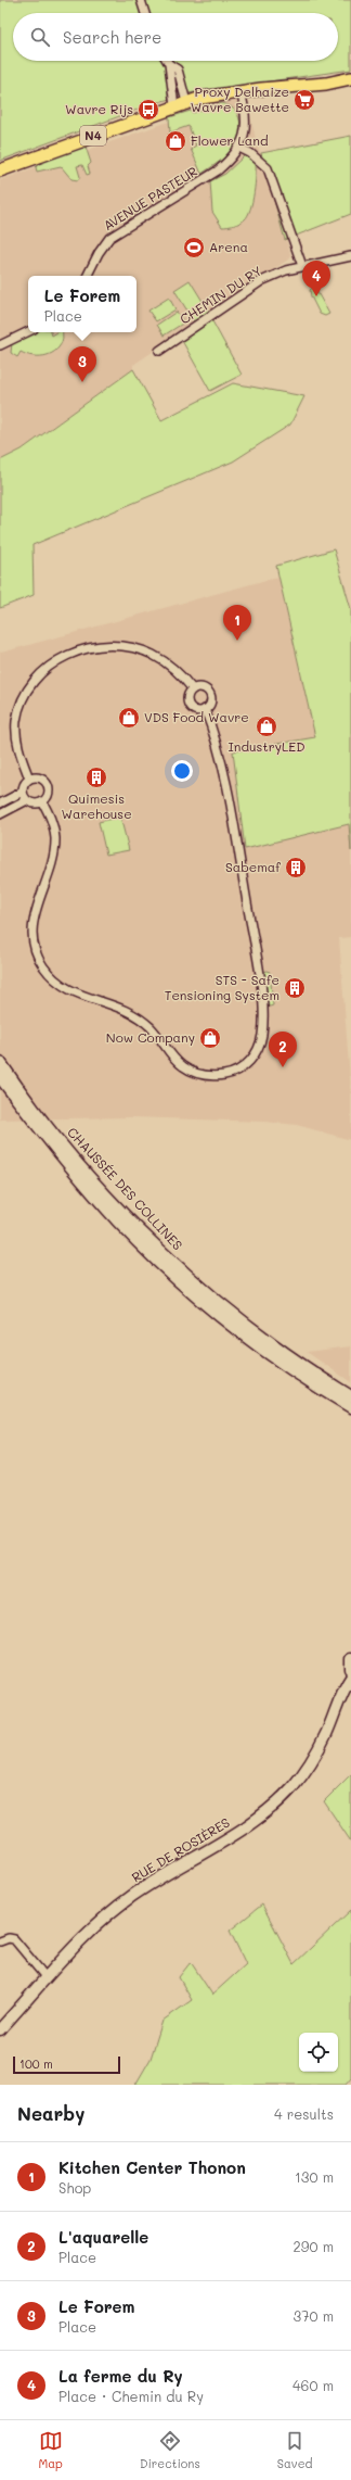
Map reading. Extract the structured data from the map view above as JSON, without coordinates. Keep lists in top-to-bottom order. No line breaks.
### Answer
{"streets":{"main road":["N4","CHAUSSÉE DES COLLINES","RUE DE ROSIÈRES"],"street":["AVENUE PASTEUR","CHEMIN DU RY"]},"places":{"supermarket":["Proxy Delhaize Wavre Bawette"],"bus stop":["Wavre Rijs"],"shop":["Flower Land","VDS Food Wavre","IndustryLED","Now Company"],"sports":["Arena"],"building":["Quimesis Warehouse","Sabemaf","STS - Safe Tensioning System"]},"scale_bar":"100 m","page":{"search":"Search here","pins":["4","3","1","2"],"popup":["Le Forem","Place"],"scale":"100 m","heading":["Nearby","4 results"],"list":[{"mark":"1","name":"Kitchen Center Thonon","note":"Shop","value":"130 m"},{"mark":"2","name":"L'aquarelle","note":"Place","value":"290 m"},{"mark":"3","name":"Le Forem","note":"Place","value":"370 m"},{"mark":"4","name":"La ferme du Ry","note":"Place · Chemin du Ry","value":"460 m"}],"nav":["Map","Directions","Saved"]}}
